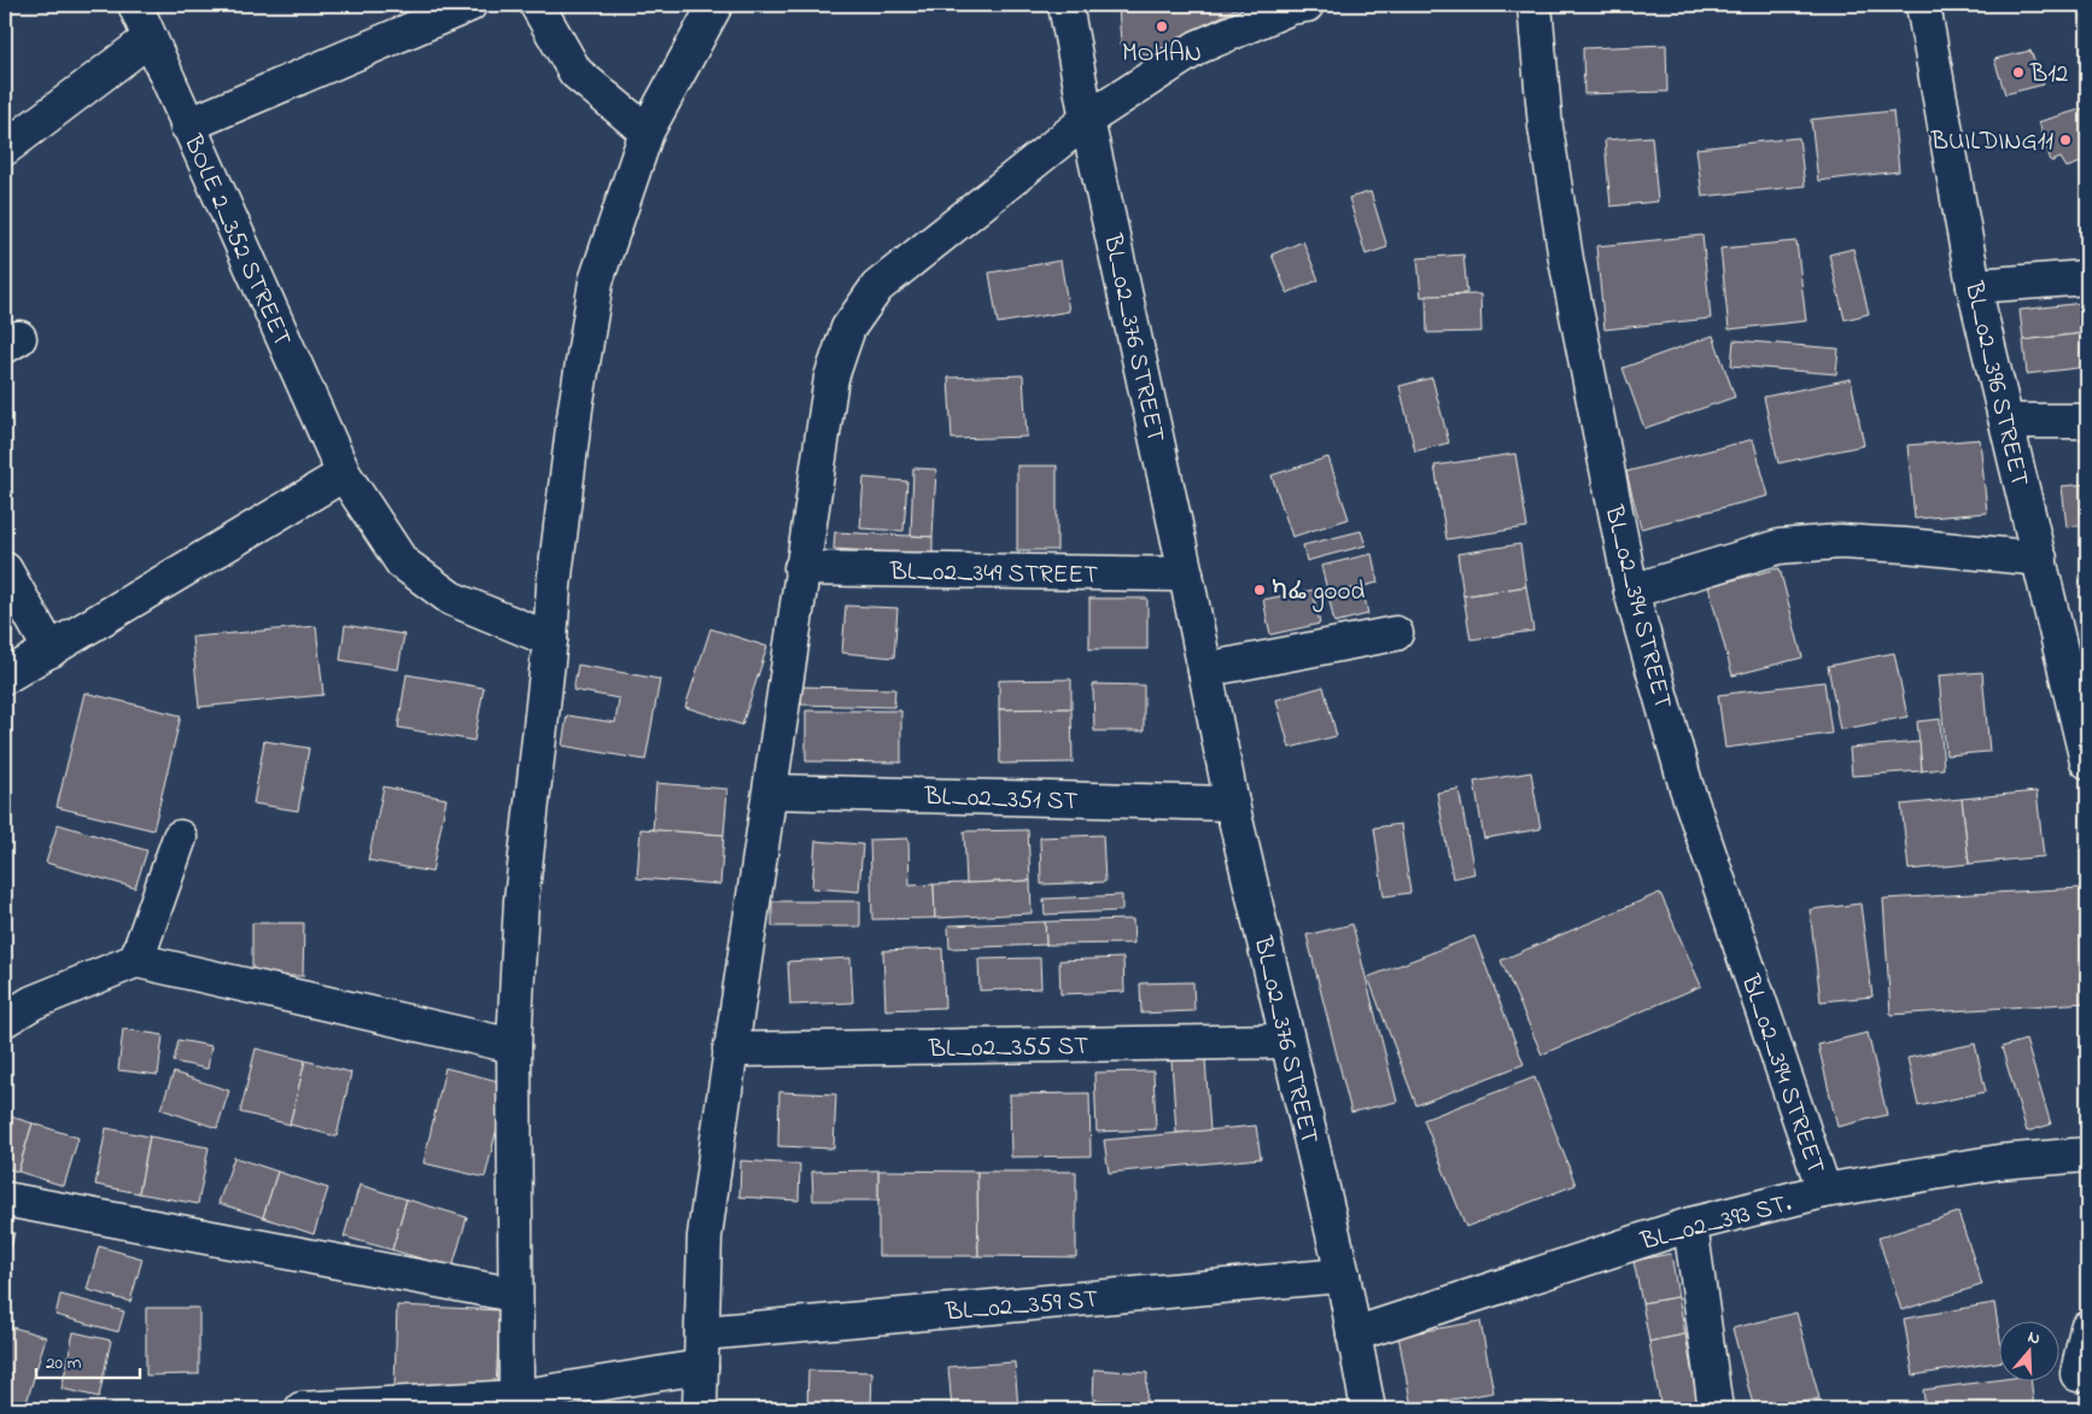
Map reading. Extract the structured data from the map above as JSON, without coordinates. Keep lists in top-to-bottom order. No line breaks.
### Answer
{"streets":{"street":["BOLE 2_352 STREET","BL_02_376 STREET","BL_02_396 STREET","BL_02_349 STREET","BL_02_394 STREET","BL_02_351 ST","BL_02_355 ST","BL_02_393 ST.","BL_02_359 ST"]},"crossings":[["BL_02_376 STREET","BL_02_349 STREET"],["BL_02_376 STREET","BL_02_351 ST"],["BL_02_376 STREET","BL_02_355 ST"],["BL_02_376 STREET","BL_02_393 ST."],["BL_02_376 STREET","BL_02_359 ST"],["BL_02_394 STREET","BL_02_393 ST."]],"places":["MOHAN","B12","BUILDING11","ካፌ good"],"scale_bar":"20 m","north":"top"}
